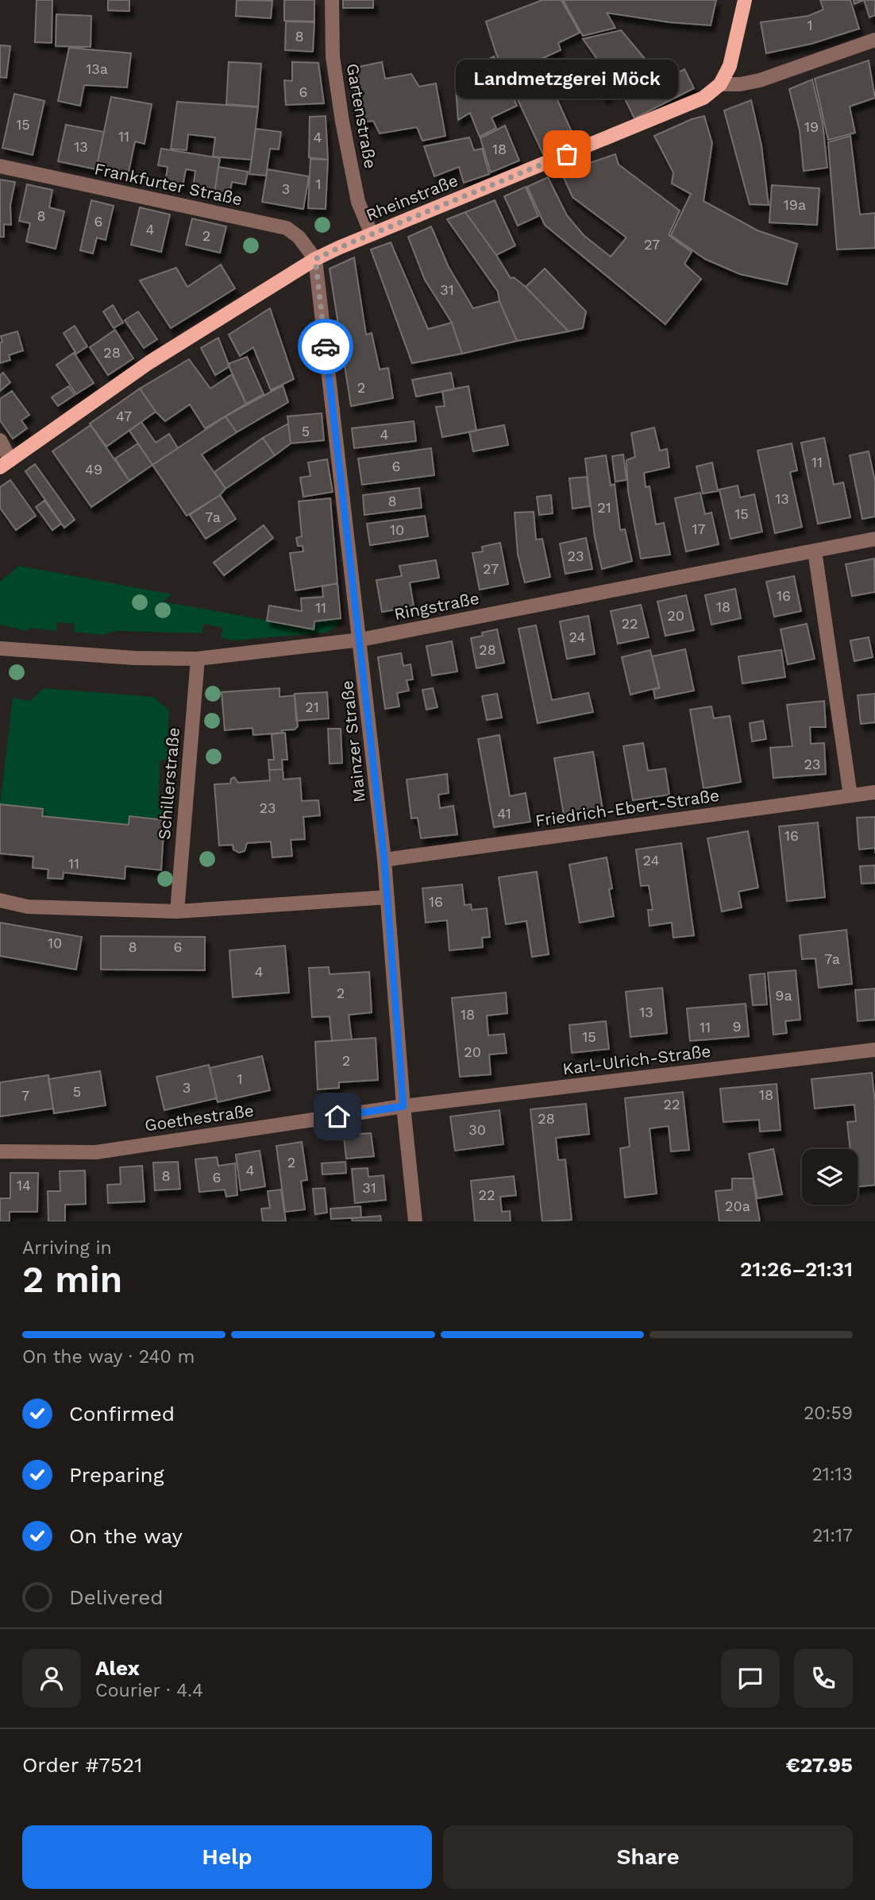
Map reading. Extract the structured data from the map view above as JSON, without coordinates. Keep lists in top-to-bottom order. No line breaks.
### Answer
{"streets":{"main road":["Rheinstraße"],"street":["Gartenstraße","Frankfurter Straße","Ringstraße","Mainzer Straße","Schillerstraße","Friedrich-Ebert-Straße","Karl-Ulrich-Straße","Goethestraße"]},"crossings":[["Gartenstraße","Rheinstraße"],["Frankfurter Straße","Rheinstraße"],["Frankfurter Straße","Mainzer Straße"],["Rheinstraße","Mainzer Straße"],["Ringstraße","Mainzer Straße"],["Ringstraße","Schillerstraße"],["Mainzer Straße","Friedrich-Ebert-Straße"],["Mainzer Straße","Karl-Ulrich-Straße"],["Mainzer Straße","Goethestraße"],["Karl-Ulrich-Straße","Goethestraße"]],"places":["Landmetzgerei Möck"],"house_numbers":["1","8","13a","6","15","19","11","4","13","18","1","3","19a","8","6","4","2","27","31","28","2","47","5","4","11","6","49","13","8","21","15","7a","17","10","23","27","16","18","11","20","22","24","28","21","23","23","41","16","24","11","16","10","8","6","7a","4","2","9a","13","18","9","11","15","20","2","1","3","5","18","7","22","28","30","2","4","8","6","14","31","22","20a"],"page":{"bubble":"Landmetzgerei Möck","heading":["2 min","Arriving in","21:26–21:31"],"panel":["Alex","Courier · 4.4","Order #7521","€27.95"],"bar":"On the way · 240 m","list":[["Confirmed","20:59"],["Preparing","21:13"],["On the way","21:17"],"Delivered"],"buttons":["Help","Share"]}}
